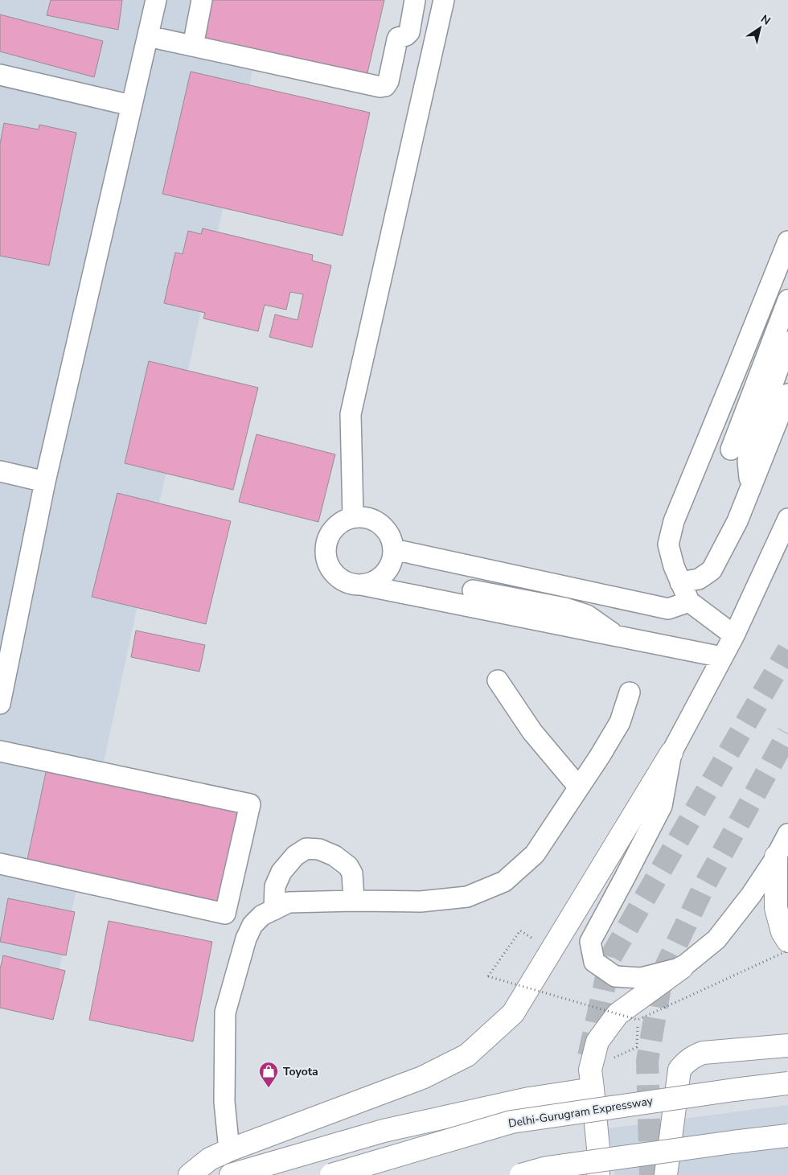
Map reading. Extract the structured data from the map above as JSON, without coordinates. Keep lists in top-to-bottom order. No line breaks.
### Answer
{"streets":{"main road":["Delhi-Gurugram Expressway"]},"places":{"shop":["Toyota"]},"north":"top right"}
